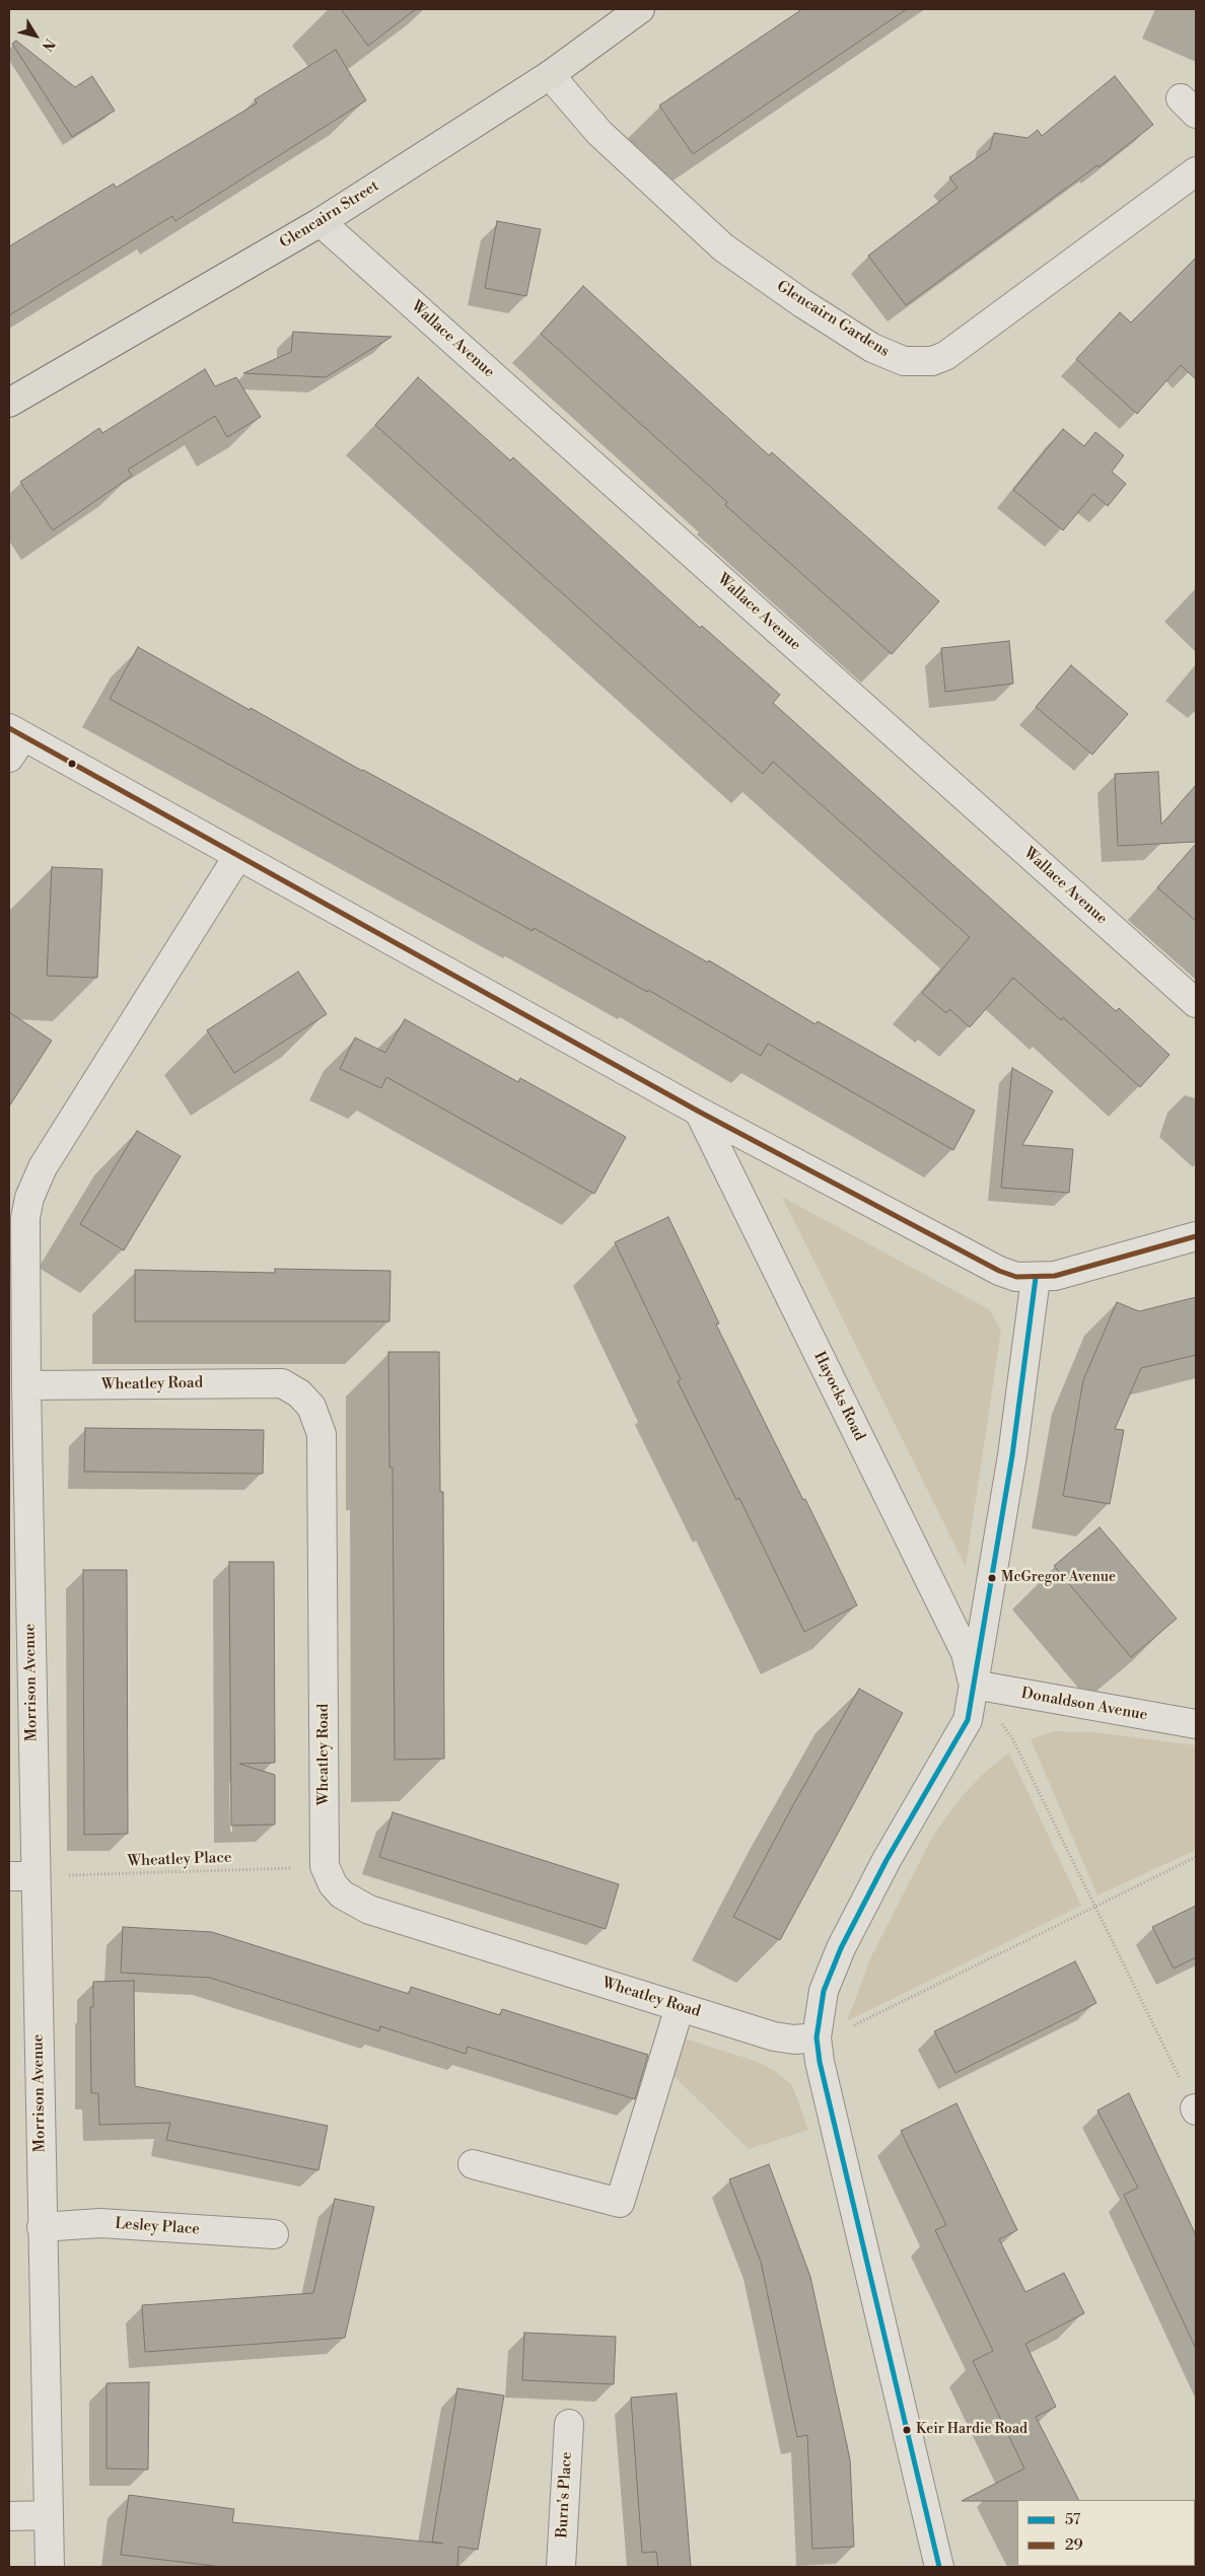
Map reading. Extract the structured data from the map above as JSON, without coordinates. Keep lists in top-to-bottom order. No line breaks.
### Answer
{"streets":{"main road":["Glencairn Street"],"street":["Glencairn Gardens","Wallace Avenue","Wheatley Road","Hayocks Road","Morrison Avenue","Donaldson Avenue","Lesley Place","Burn's Place"],"path":["Wheatley Place"]},"crossings":[["Glencairn Street","Glencairn Gardens"],["Glencairn Street","Wallace Avenue"],["Wheatley Road","Hayocks Road"],["Wheatley Road","Morrison Avenue"],["Wheatley Road","Wheatley Place"],["Hayocks Road","Donaldson Avenue"],["Morrison Avenue","Wheatley Place"],["Morrison Avenue","Lesley Place"]],"places":["McGregor Avenue","Keir Hardie Road"],"lines":["transit line 29","transit line 57"],"legend":["57","29"],"north":"bottom right"}
